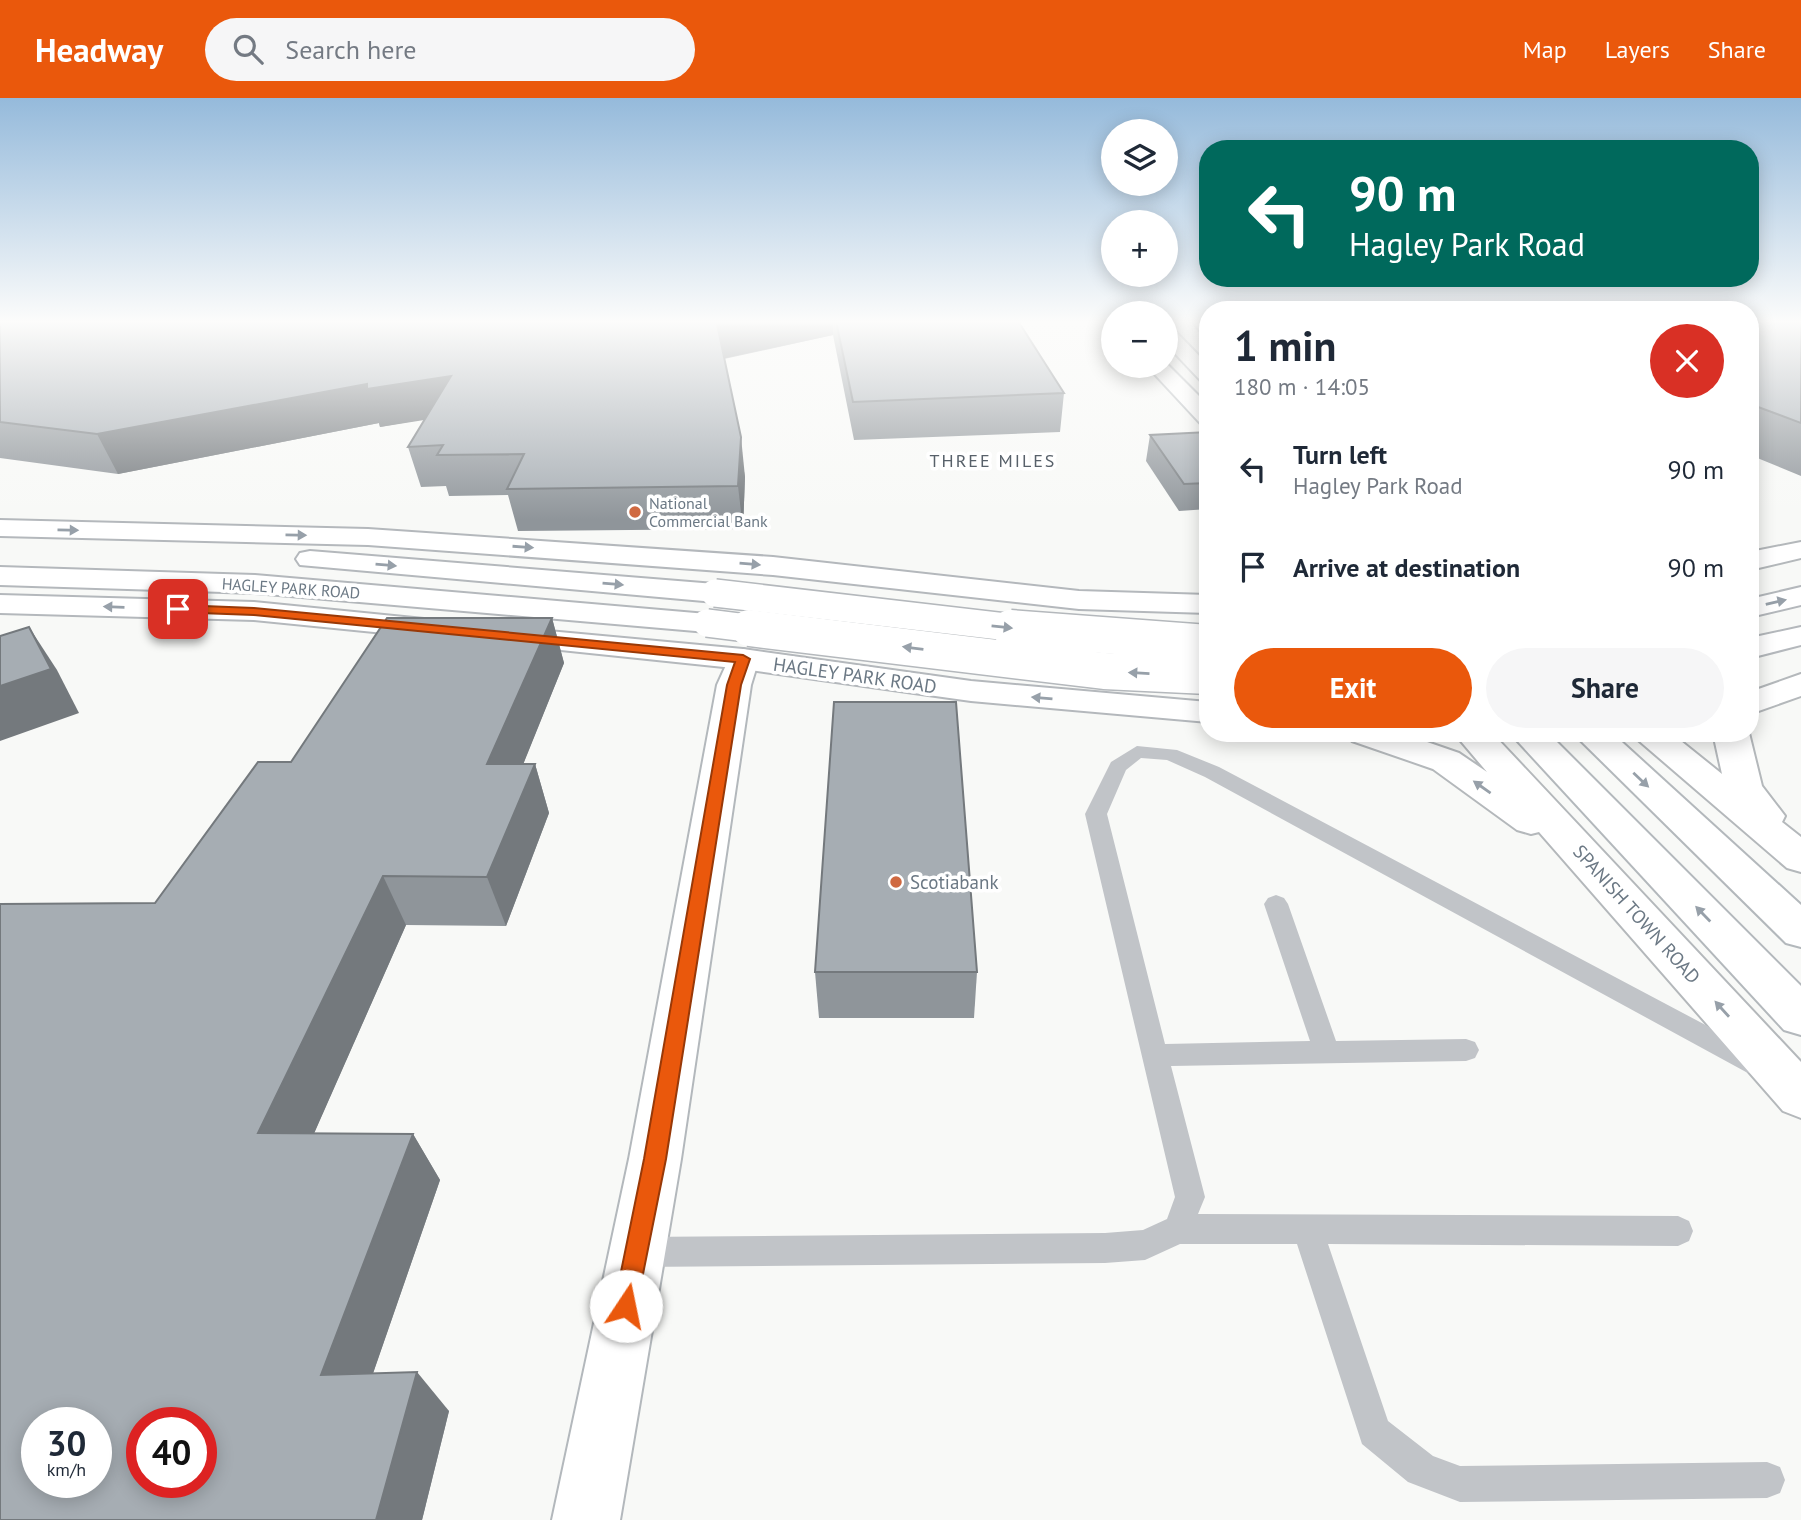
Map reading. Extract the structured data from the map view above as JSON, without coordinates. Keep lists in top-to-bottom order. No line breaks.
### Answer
{"streets":{"main road":["HAGLEY PARK ROAD","SPANISH TOWN ROAD"]},"districts":["THREE MILES"],"places":["National Commercial Bank","Scotiabank"],"page":{"header":"Headway","search":"Search here","nav":["Map","Layers","Share"],"map_buttons":["+","−"],"turn":["90 m","Hagley Park Road"],"heading":["1 min","180 m · 14:05"],"list":[{"name":"Turn left","note":"Hagley Park Road","value":"90 m"},{"name":"Arrive at destination","value":"90 m"}],"buttons":["Exit","Share"],"speed":"30 km/h","limit":"40"}}
